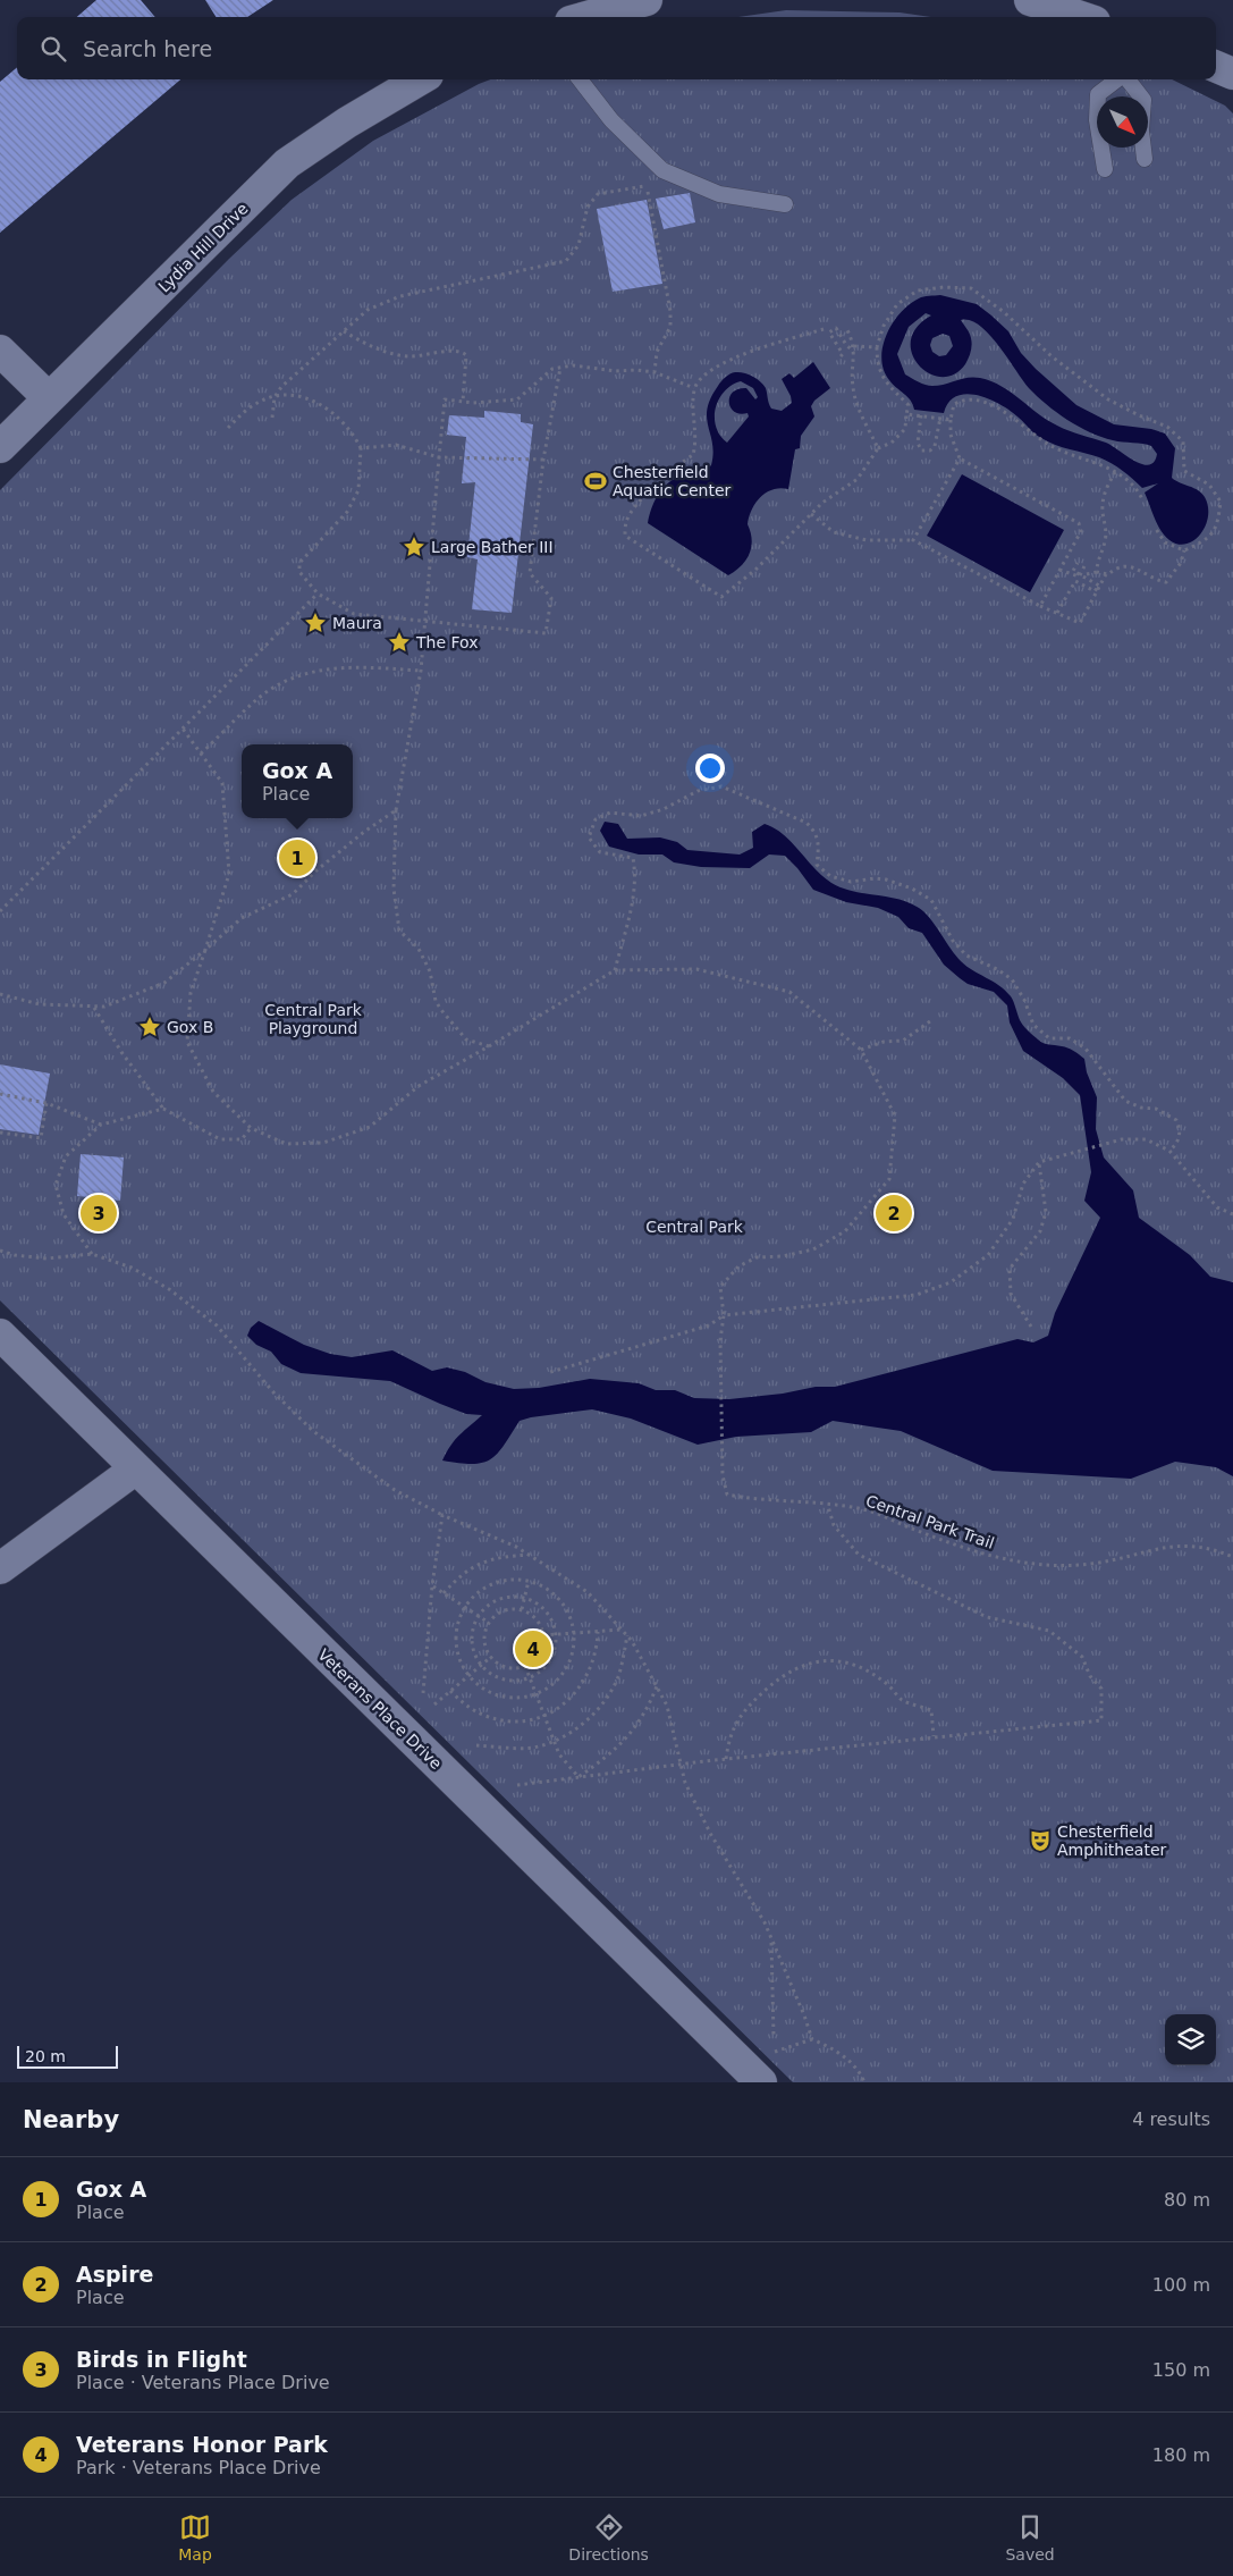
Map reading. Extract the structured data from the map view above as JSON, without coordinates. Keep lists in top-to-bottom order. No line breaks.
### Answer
{"streets":{"street":["Lydia Hill Drive","Veterans Place Drive"],"path":["Central Park Trail"]},"parks":["Central Park Playground","Central Park"],"places":{"sports":["Chesterfield Aquatic Center"],"place":["Large Bather III","Maura","The Fox","Gox B"],"theatre":["Chesterfield Amphitheater"]},"scale_bar":"20 m","north":"bottom right","page":{"search":"Search here","popup":["Gox A","Place"],"pins":["1","2","3","4"],"scale":"20 m","heading":["Nearby","4 results"],"list":[{"mark":"1","name":"Gox A","note":"Place","value":"80 m"},{"mark":"2","name":"Aspire","note":"Place","value":"100 m"},{"mark":"3","name":"Birds in Flight","note":"Place · Veterans Place Drive","value":"150 m"},{"mark":"4","name":"Veterans Honor Park","note":"Park · Veterans Place Drive","value":"180 m"}],"nav":["Map","Directions","Saved"]}}
